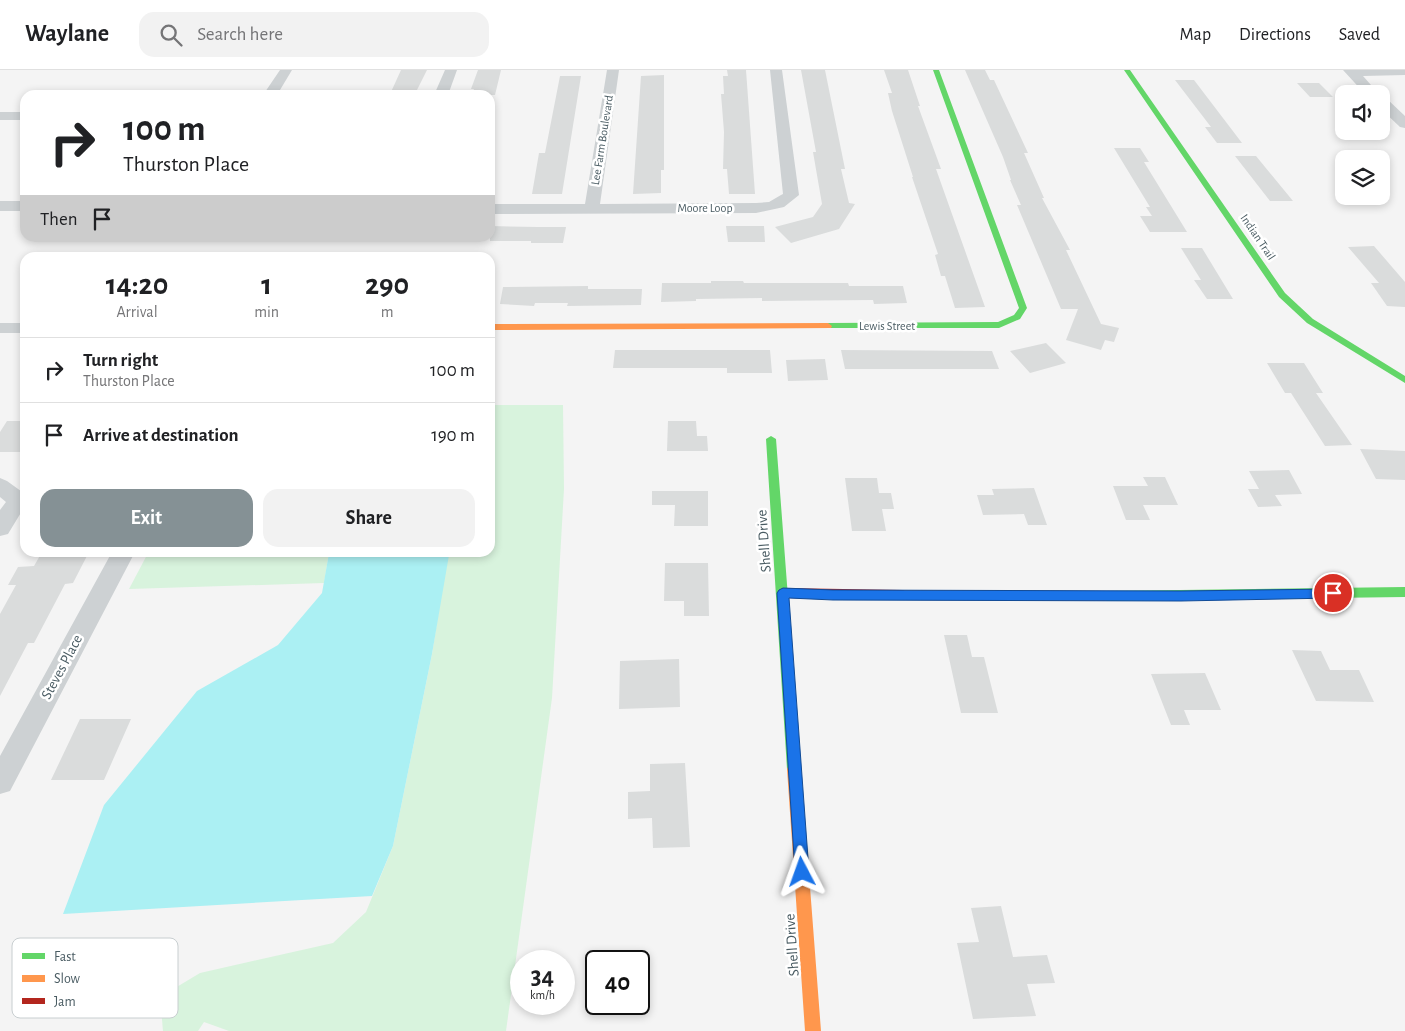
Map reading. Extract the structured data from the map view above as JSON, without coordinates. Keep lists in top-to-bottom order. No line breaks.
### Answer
{"streets":{"street":["Lee Farm Boulevard","Moore Loop","Indian Trail","Lewis Street","Shell Drive","Steves Place"]},"crossings":[["Lee Farm Boulevard","Moore Loop"]],"legend":["Fast","Slow","Jam"],"page":{"header":"Waylane","search":"Search here","nav":["Map","Directions","Saved"],"turn":["100 m","Thurston Place"],"then":"Then","eta":["14:20","Arrival","1","min","290","m"],"list":[{"name":"Turn right","note":"Thurston Place","value":"100 m"},{"name":"Arrive at destination","value":"190 m"}],"buttons":["Exit","Share"],"speed":"34 km/h","limit":"40"}}
